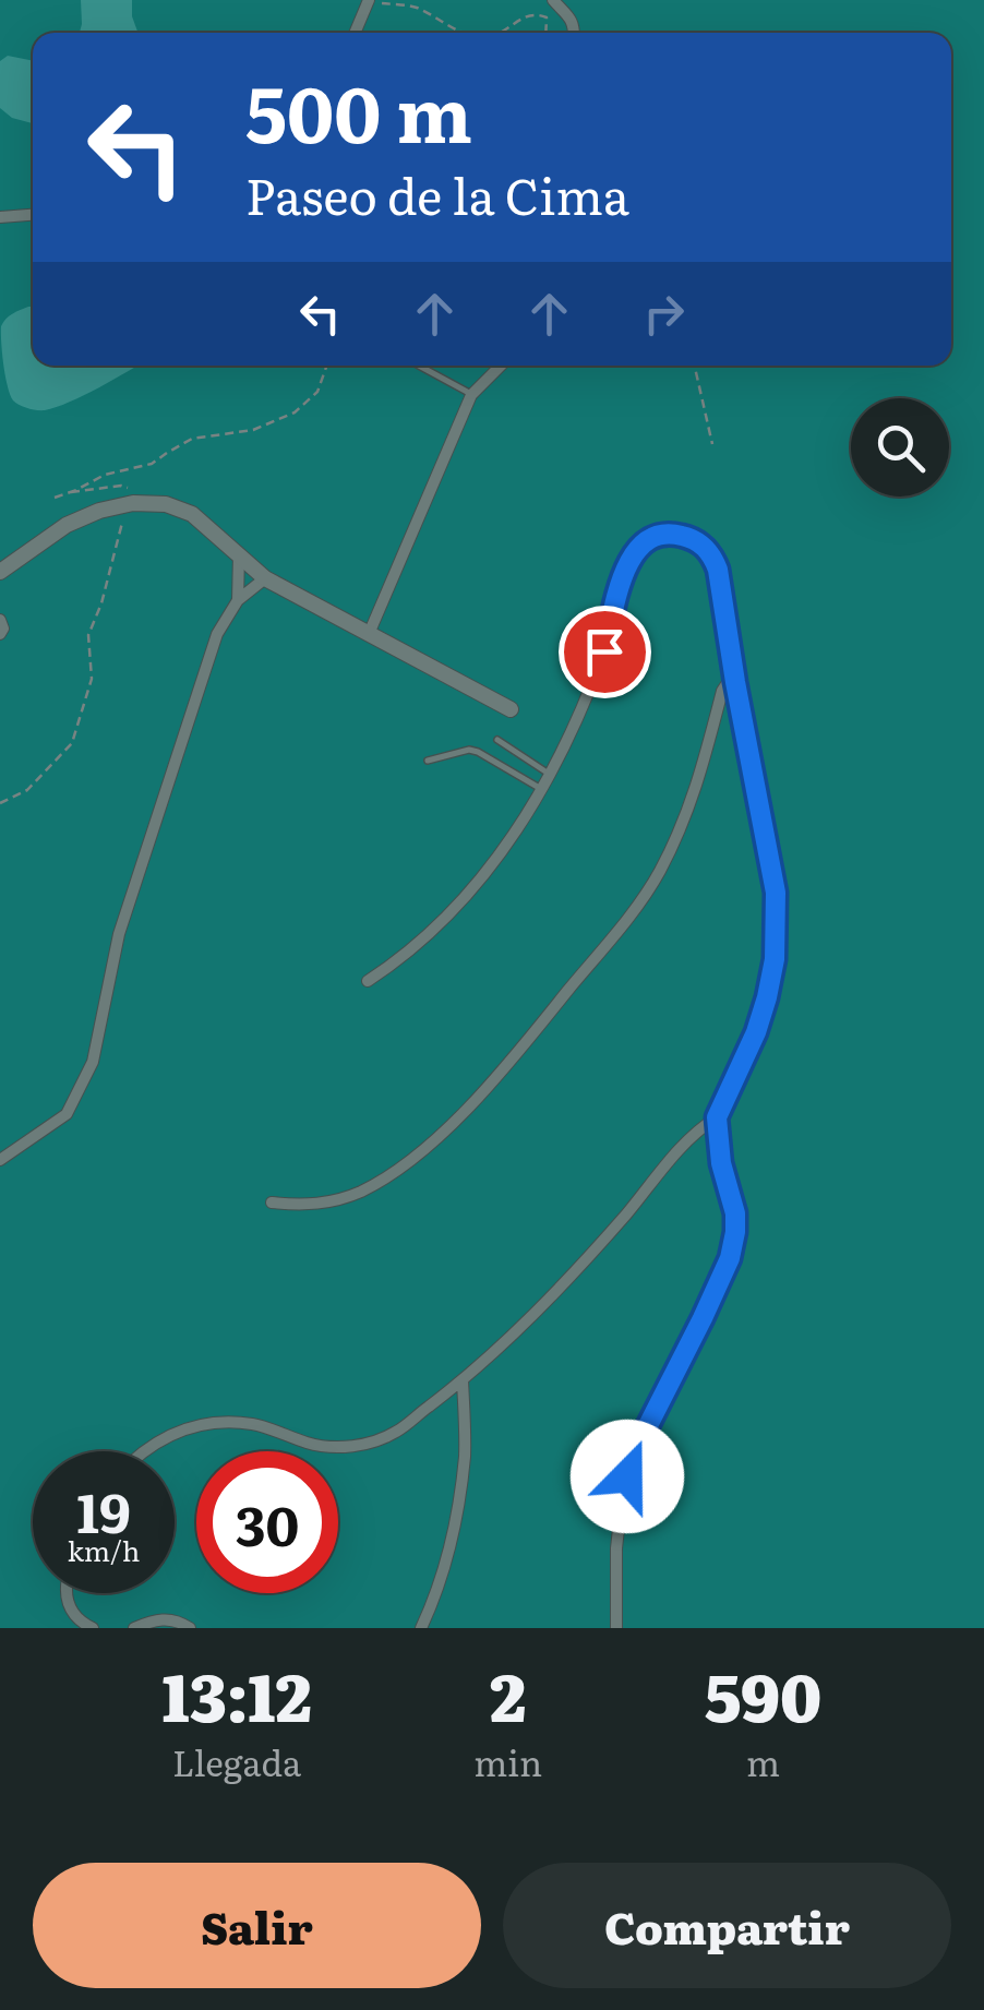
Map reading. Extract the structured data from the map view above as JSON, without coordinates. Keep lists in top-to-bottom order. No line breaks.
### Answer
{"page":{"turn":["500 m","Paseo de la Cima"],"speed":"19 km/h","limit":"30","eta":["13:12","Llegada","2","min","590","m"],"buttons":["Salir","Compartir"]}}
